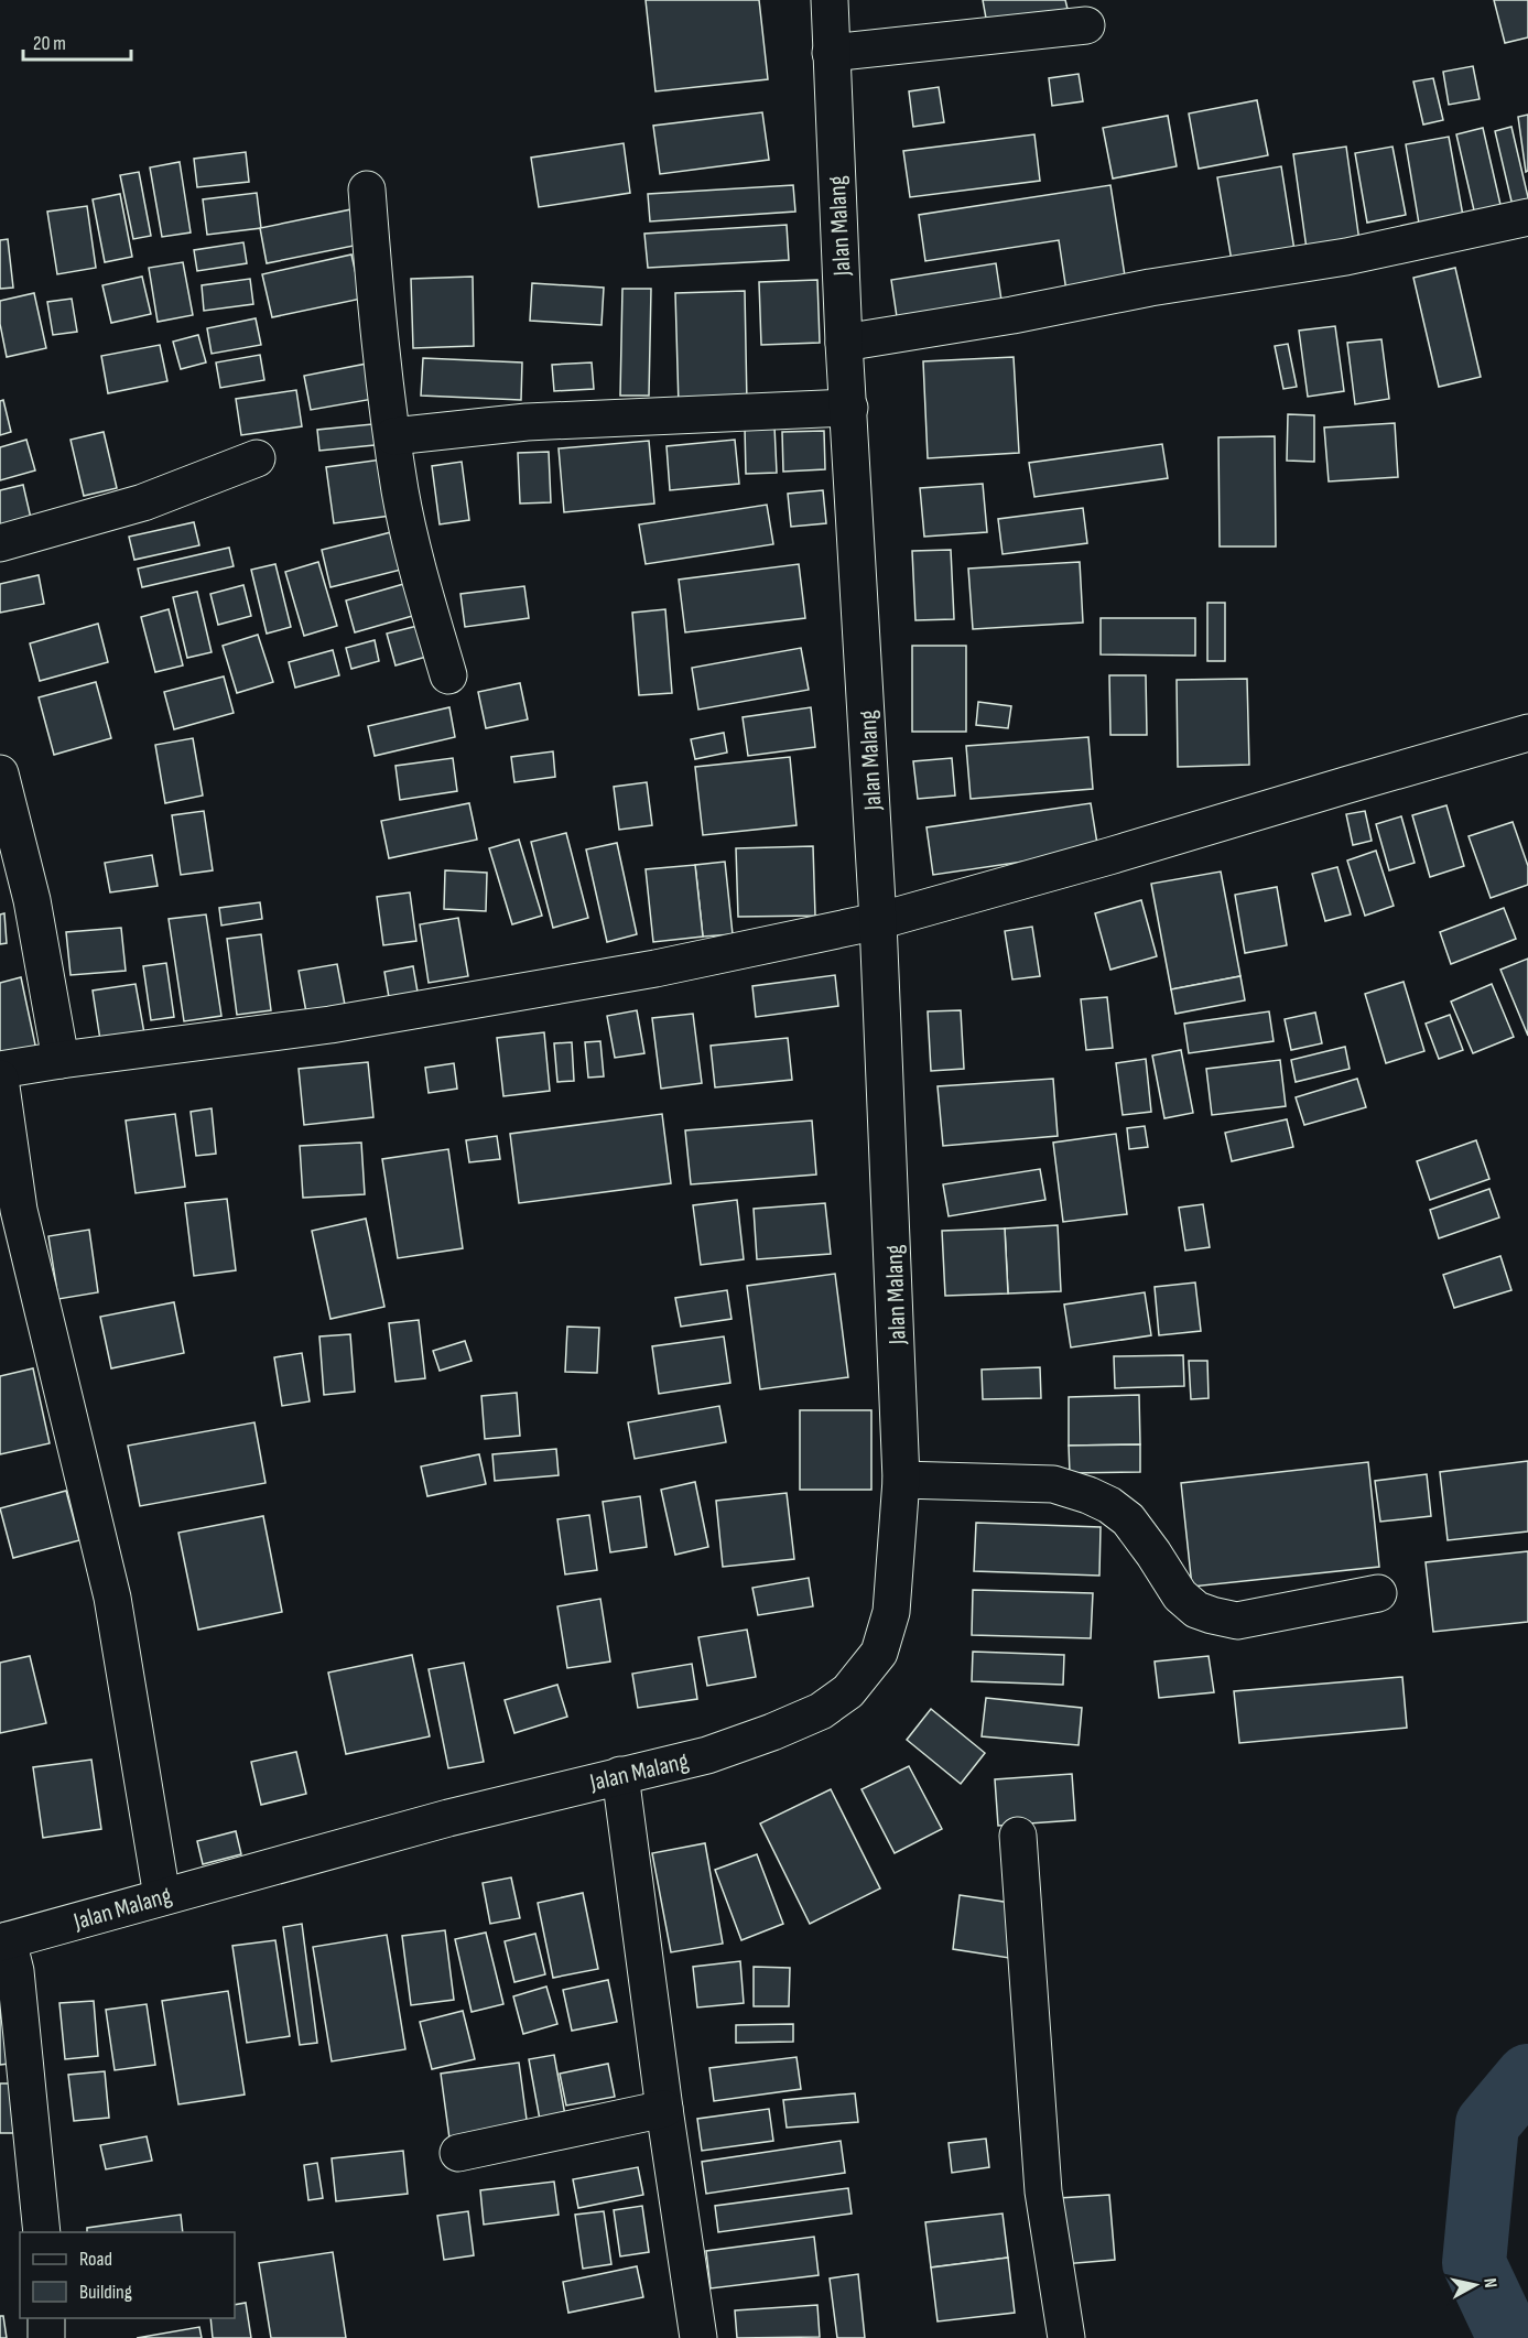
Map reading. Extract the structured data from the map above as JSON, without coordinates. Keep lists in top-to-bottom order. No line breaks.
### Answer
{"streets":{"street":["Jalan Malang"]},"legend":["Road","Building"],"scale_bar":"20 m","north":"right"}
